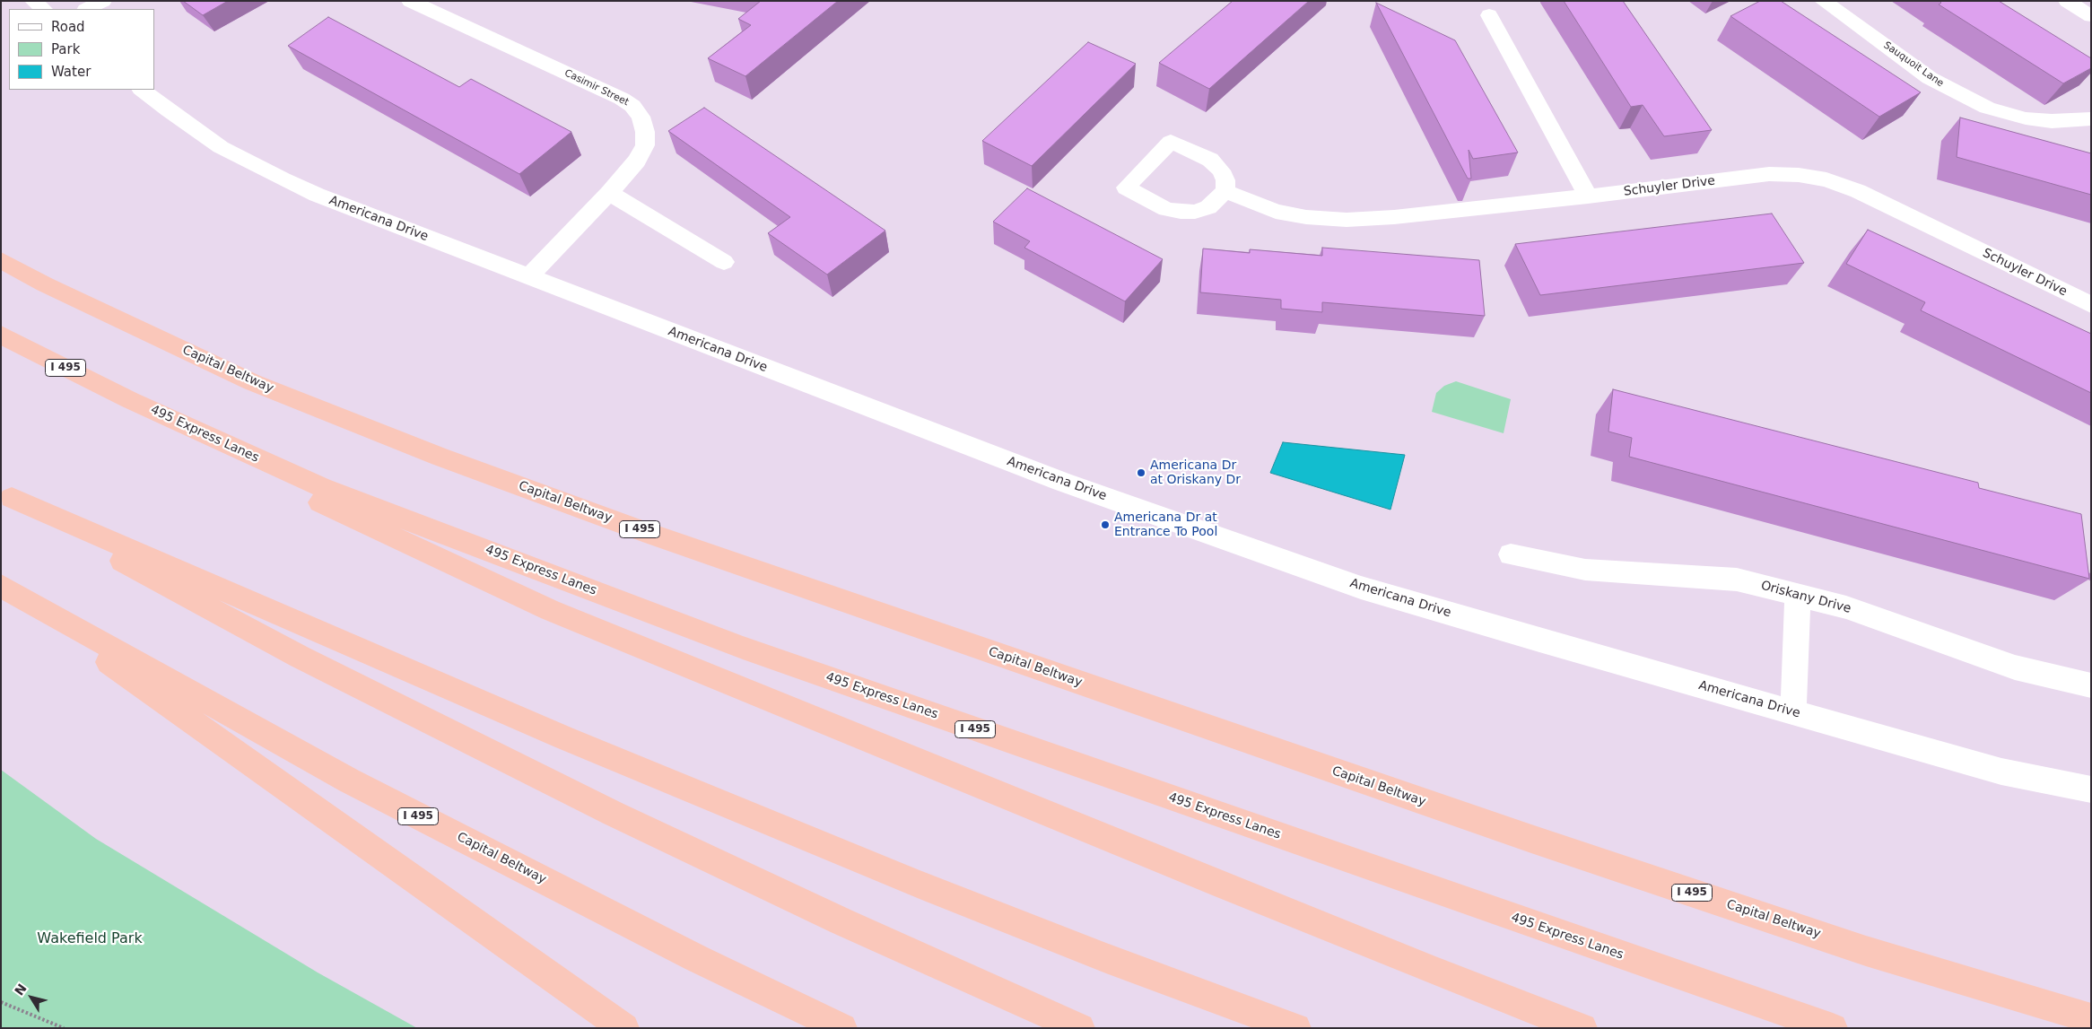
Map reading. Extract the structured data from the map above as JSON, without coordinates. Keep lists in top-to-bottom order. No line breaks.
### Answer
{"streets":{"highway":["I 495","Capital Beltway","495 Express Lanes"],"street":["Sauquoit Lane","Casimir Street","Schuyler Drive","Americana Drive","Oriskany Drive"]},"crossings":[["Casimir Street","Americana Drive"]],"parks":["Wakefield Park"],"places":["Americana Dr at Oriskany Dr","Americana Dr at Entrance To Pool"],"legend":["Road","Park","Water"],"north":"top left"}
